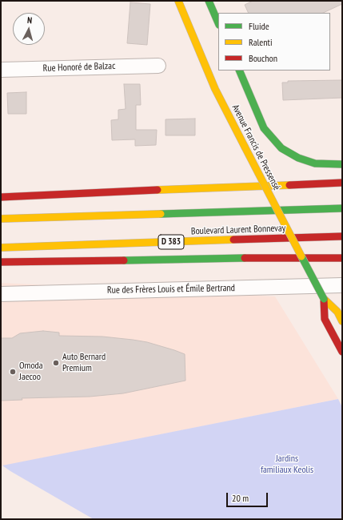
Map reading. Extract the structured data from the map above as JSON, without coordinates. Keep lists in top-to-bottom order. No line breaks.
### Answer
{"streets":{"main road":["Avenue Francis de Pressensé","Boulevard Laurent Bonnevay","D 383"],"street":["Rue Honoré de Balzac","Rue des Frères Louis et Émile Bertrand"]},"parks":["Jardins familiaux Keolis"],"places":["Auto Bernard Premium","Omoda Jaecoo"],"legend":["Fluide","Ralenti","Bouchon"],"scale_bar":"20 m","north":"top"}
